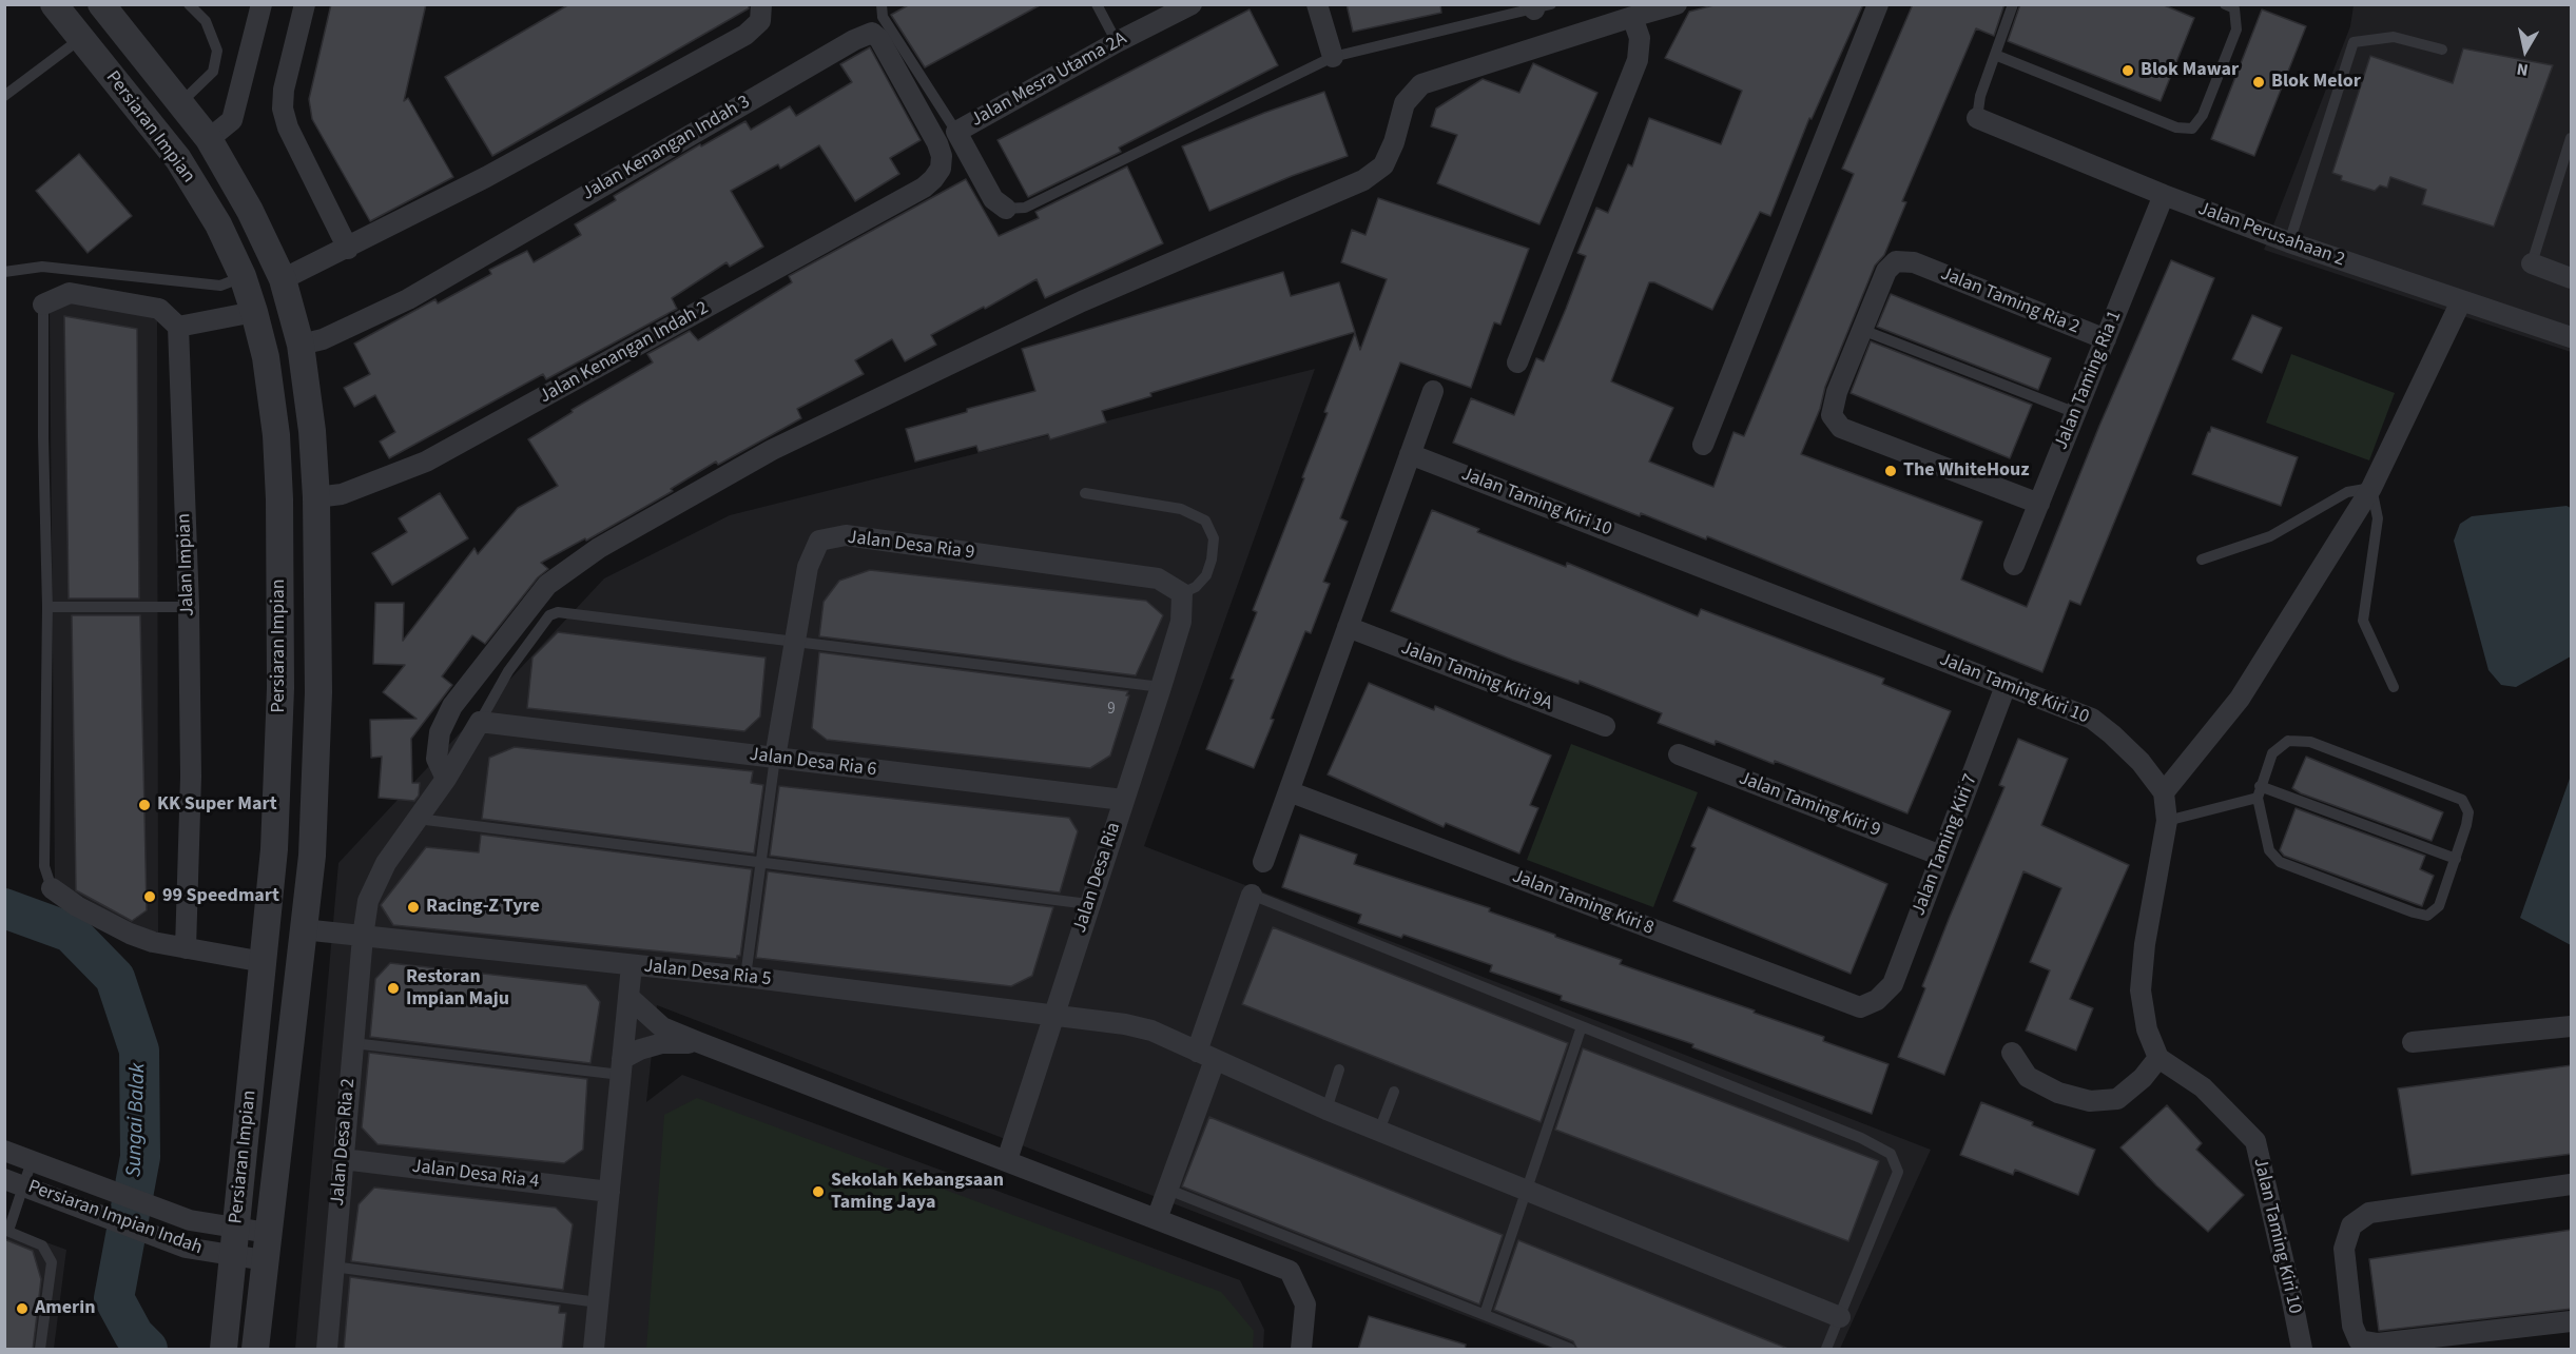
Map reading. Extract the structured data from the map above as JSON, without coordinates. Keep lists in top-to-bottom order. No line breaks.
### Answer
{"streets":{"street":["Jalan Mesra Utama 2A","Persiaran Impian","Jalan Kenangan Indah 3","Jalan Perusahaan 2","Jalan Taming Ria 2","Jalan Kenangan Indah 2","Jalan Taming Ria 1","Jalan Taming Kiri 10","Jalan Desa Ria 9","Jalan Impian","Jalan Taming Kiri 9A","Jalan Desa Ria 6","Jalan Taming Kiri 9","Jalan Taming Kiri 7","Jalan Desa Ria","Jalan Taming Kiri 8","Jalan Desa Ria 5","Jalan Desa Ria 2","Jalan Desa Ria 4","Persiaran Impian Indah"]},"crossings":[["Persiaran Impian","Jalan Kenangan Indah 3"],["Persiaran Impian","Jalan Kenangan Indah 2"],["Persiaran Impian","Jalan Desa Ria 5"],["Persiaran Impian","Persiaran Impian Indah"],["Jalan Kenangan Indah 3","Jalan Kenangan Indah 2"],["Jalan Perusahaan 2","Jalan Taming Ria 1"],["Jalan Taming Ria 2","Jalan Taming Ria 1"],["Jalan Taming Kiri 10","Jalan Taming Kiri 7"],["Jalan Desa Ria 9","Jalan Desa Ria 6"],["Jalan Desa Ria 9","Jalan Desa Ria"],["Jalan Desa Ria 6","Jalan Desa Ria"],["Jalan Desa Ria 6","Jalan Desa Ria 2"],["Jalan Taming Kiri 9","Jalan Taming Kiri 7"],["Jalan Taming Kiri 7","Jalan Taming Kiri 8"],["Jalan Desa Ria","Jalan Desa Ria 5"],["Jalan Desa Ria 5","Jalan Desa Ria 2"],["Jalan Desa Ria 2","Jalan Desa Ria 4"]],"water":["Sungai Balak"],"places":["Blok Mawar","Blok Melor","The WhiteHouz","KK Super Mart","99 Speedmart","Racing-Z Tyre","Restoran Impian Maju","Sekolah Kebangsaan Taming Jaya","Amerin"],"house_numbers":["9"],"north":"bottom"}
